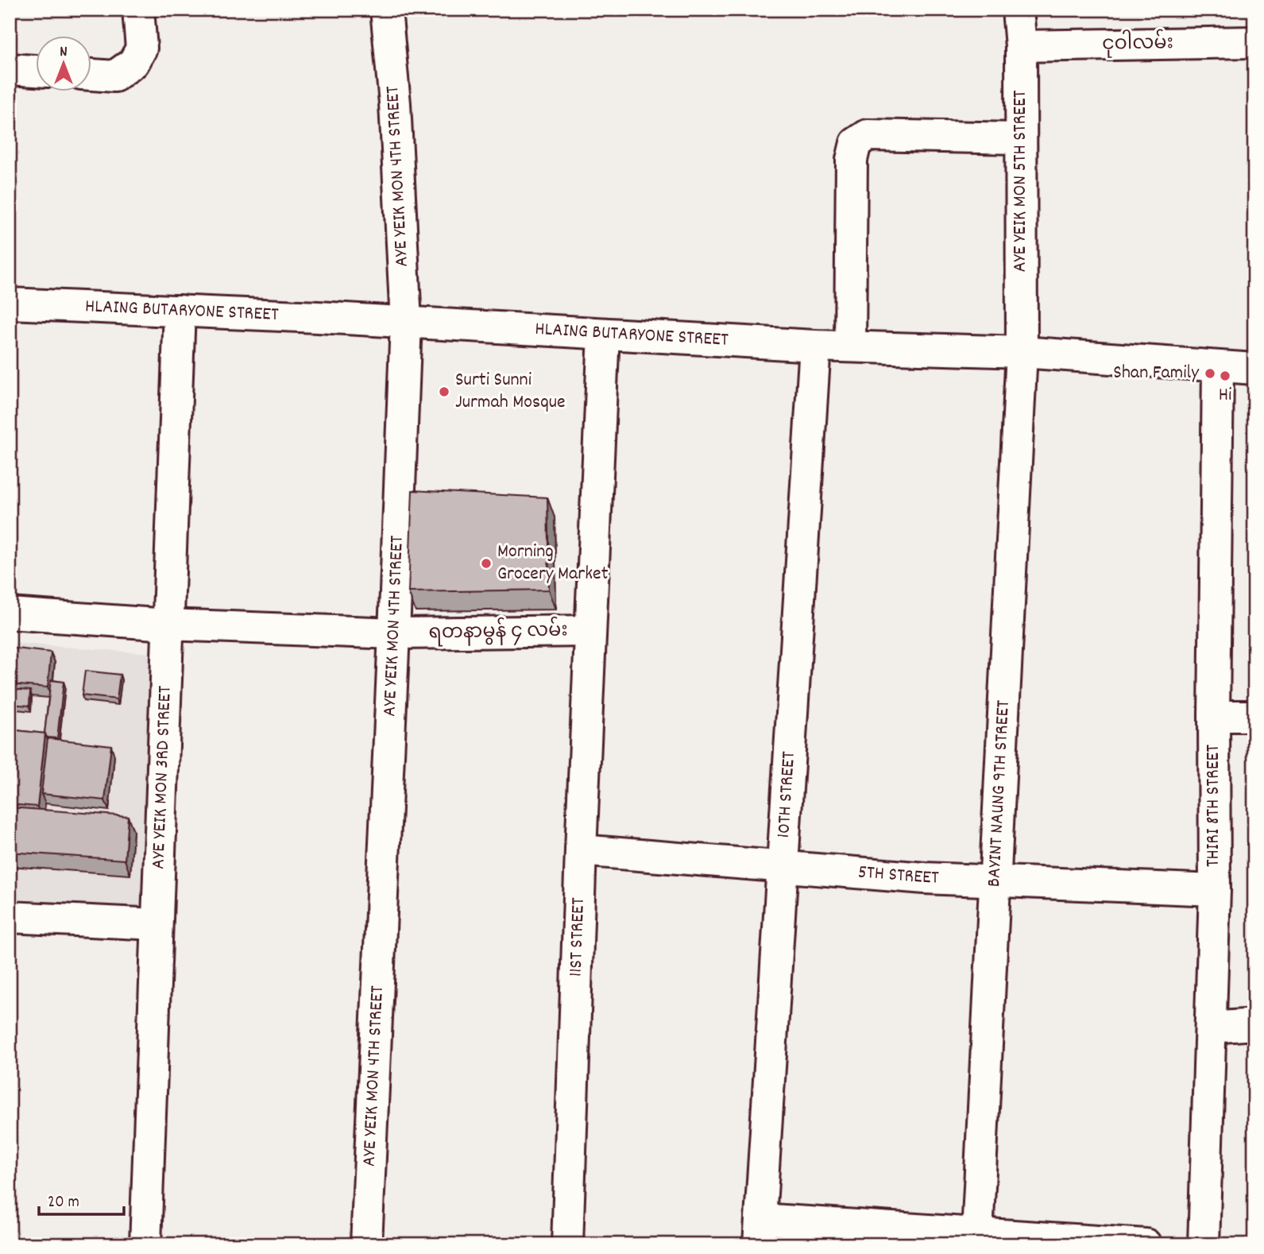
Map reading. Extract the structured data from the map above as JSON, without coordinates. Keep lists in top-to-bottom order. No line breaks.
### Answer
{"streets":{"street":["ငုဝါလမ်း","AYE YEIK MON 4TH STREET","AYE YEIK MON 5TH STREET","HLAING BUTARYONE STREET","ရတနာမွန် ၄ လမ်း","AYE YEIK MON 3RD STREET","BAYINT NAUNG 9TH STREET","10TH STREET","THIRI 8TH STREET","5TH STREET","11ST STREET"]},"crossings":[["ငုဝါလမ်း","AYE YEIK MON 5TH STREET"],["AYE YEIK MON 4TH STREET","HLAING BUTARYONE STREET"],["AYE YEIK MON 4TH STREET","ရတနာမွန် ၄ လမ်း"],["AYE YEIK MON 5TH STREET","HLAING BUTARYONE STREET"],["AYE YEIK MON 5TH STREET","BAYINT NAUNG 9TH STREET"],["HLAING BUTARYONE STREET","ရတနာမွန် ၄ လမ်း"],["HLAING BUTARYONE STREET","AYE YEIK MON 3RD STREET"],["HLAING BUTARYONE STREET","BAYINT NAUNG 9TH STREET"],["HLAING BUTARYONE STREET","10TH STREET"],["HLAING BUTARYONE STREET","THIRI 8TH STREET"],["ရတနာမွန် ၄ လမ်း","AYE YEIK MON 3RD STREET"],["ရတနာမွန် ၄ လမ်း","11ST STREET"],["BAYINT NAUNG 9TH STREET","5TH STREET"],["10TH STREET","5TH STREET"],["THIRI 8TH STREET","5TH STREET"],["5TH STREET","11ST STREET"]],"places":["Shan Family","Hi","Surti Sunni Jurmah Mosque","Morning Grocery Market"],"scale_bar":"20 m","north":"top"}
